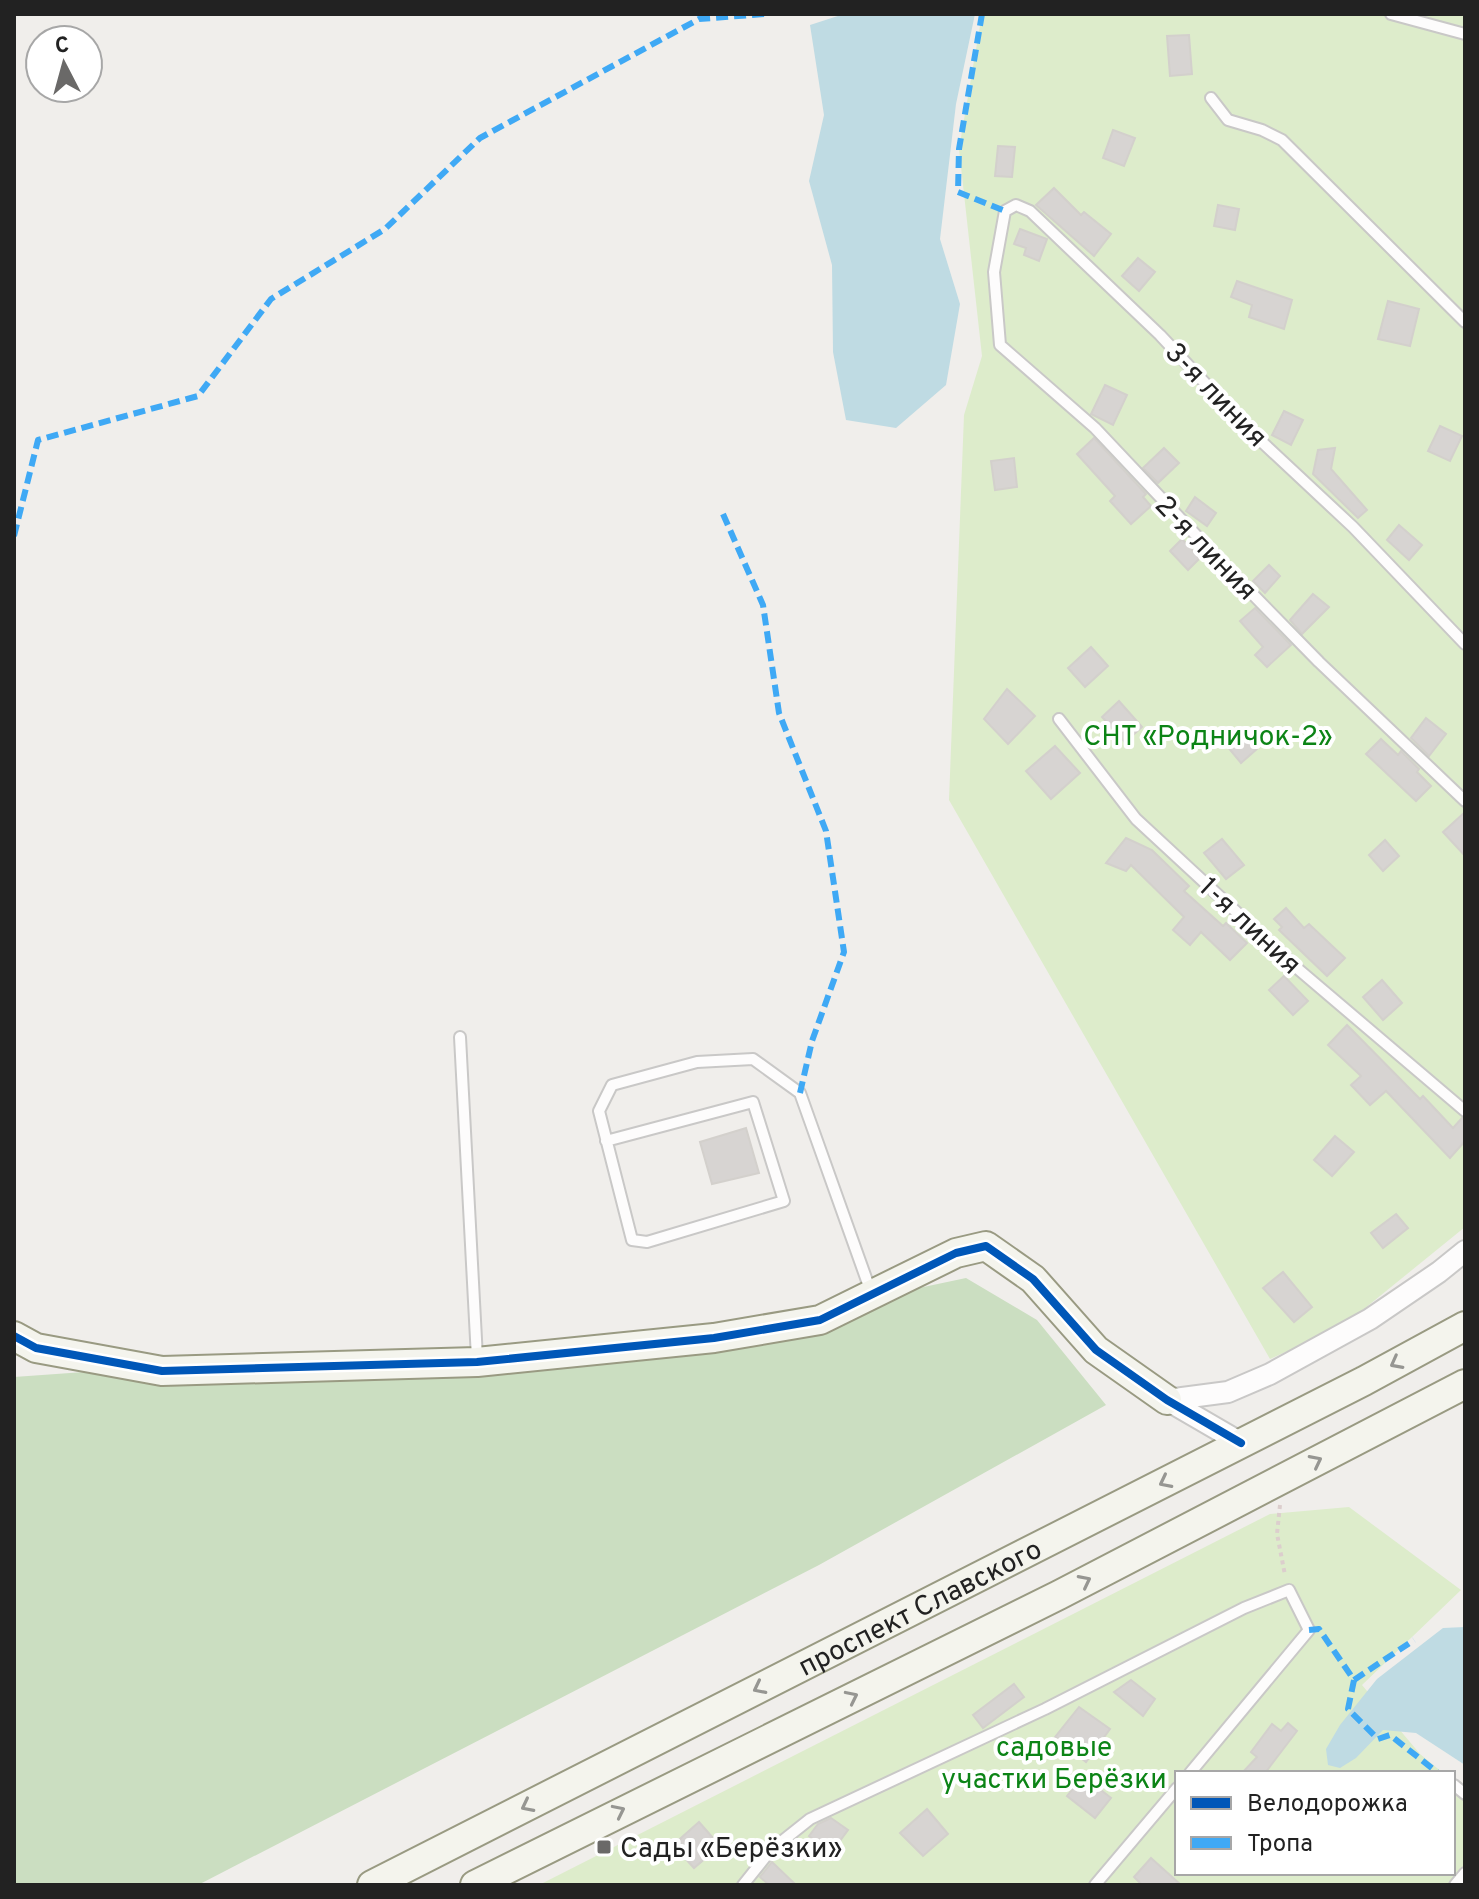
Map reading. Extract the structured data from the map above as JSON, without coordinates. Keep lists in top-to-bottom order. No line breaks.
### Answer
{"streets":{"main road":["проспект Славского"],"lane":["3-я линия","2-я линия","1-я линия"]},"crossings":[["3-я линия","2-я линия"]],"parks":["СНТ «Родничок-2»","садовые участки Берёзки"],"places":{"transit":["Сады «Берёзки»"]},"legend":["Велодорожка","Тропа"],"north":"top"}
